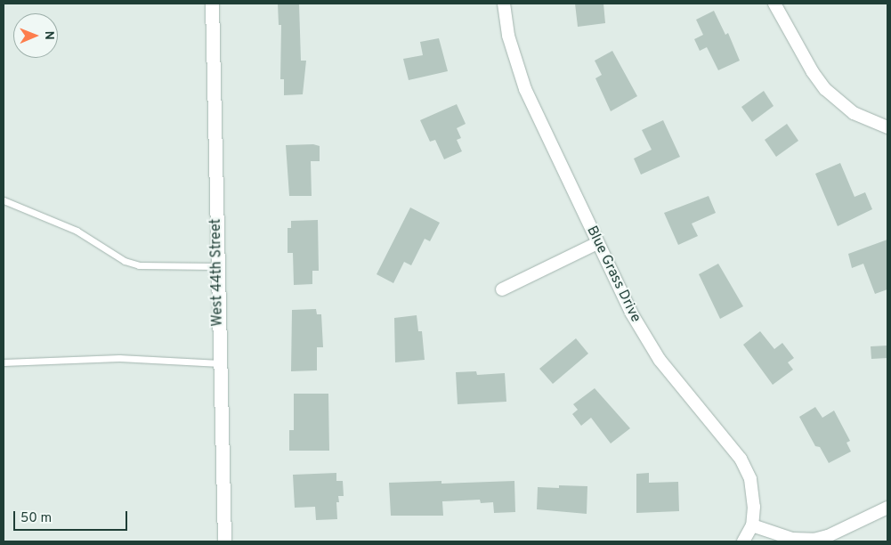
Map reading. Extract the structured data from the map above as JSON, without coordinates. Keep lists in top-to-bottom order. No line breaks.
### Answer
{"streets":{"street":["West 44th Street","Blue Grass Drive"]},"scale_bar":"50 m","north":"right"}
